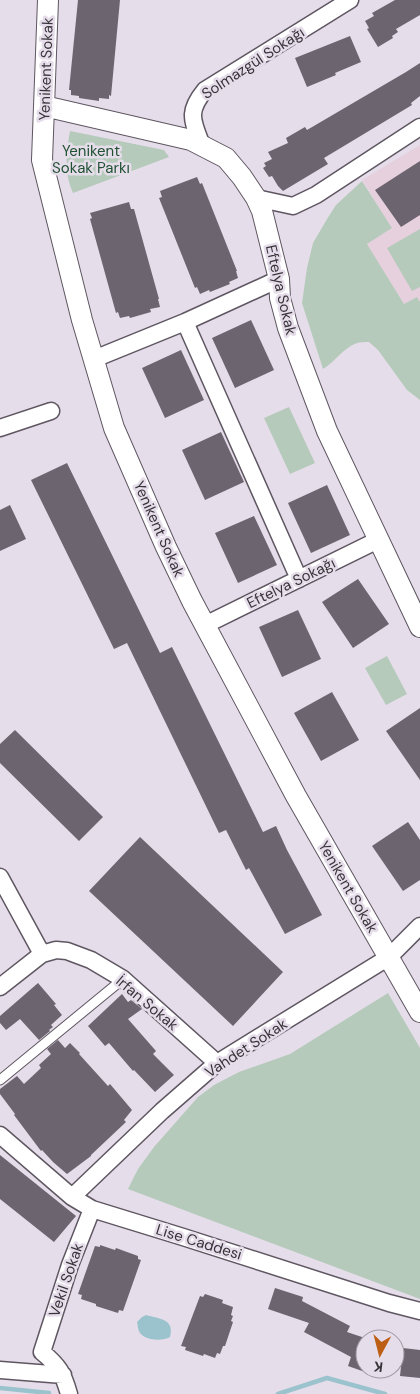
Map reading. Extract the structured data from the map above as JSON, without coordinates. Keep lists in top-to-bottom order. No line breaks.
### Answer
{"streets":{"street":["Solmazgül Sokağı","Yenikent Sokak","Eftelya Sokak","Eftelya Sokağı","İrfan Sokak","Vahdet Sokak","Lise Caddesi","Vekil Sokak"]},"crossings":[["Solmazgül Sokağı","Eftelya Sokak"],["Yenikent Sokak","Eftelya Sokak"],["Yenikent Sokak","Eftelya Sokağı"],["Yenikent Sokak","Vahdet Sokak"],["Eftelya Sokak","Eftelya Sokağı"],["İrfan Sokak","Vahdet Sokak"],["Vahdet Sokak","Lise Caddesi"],["Lise Caddesi","Vekil Sokak"]],"parks":["Yenikent Sokak Parkı"],"north":"bottom"}
